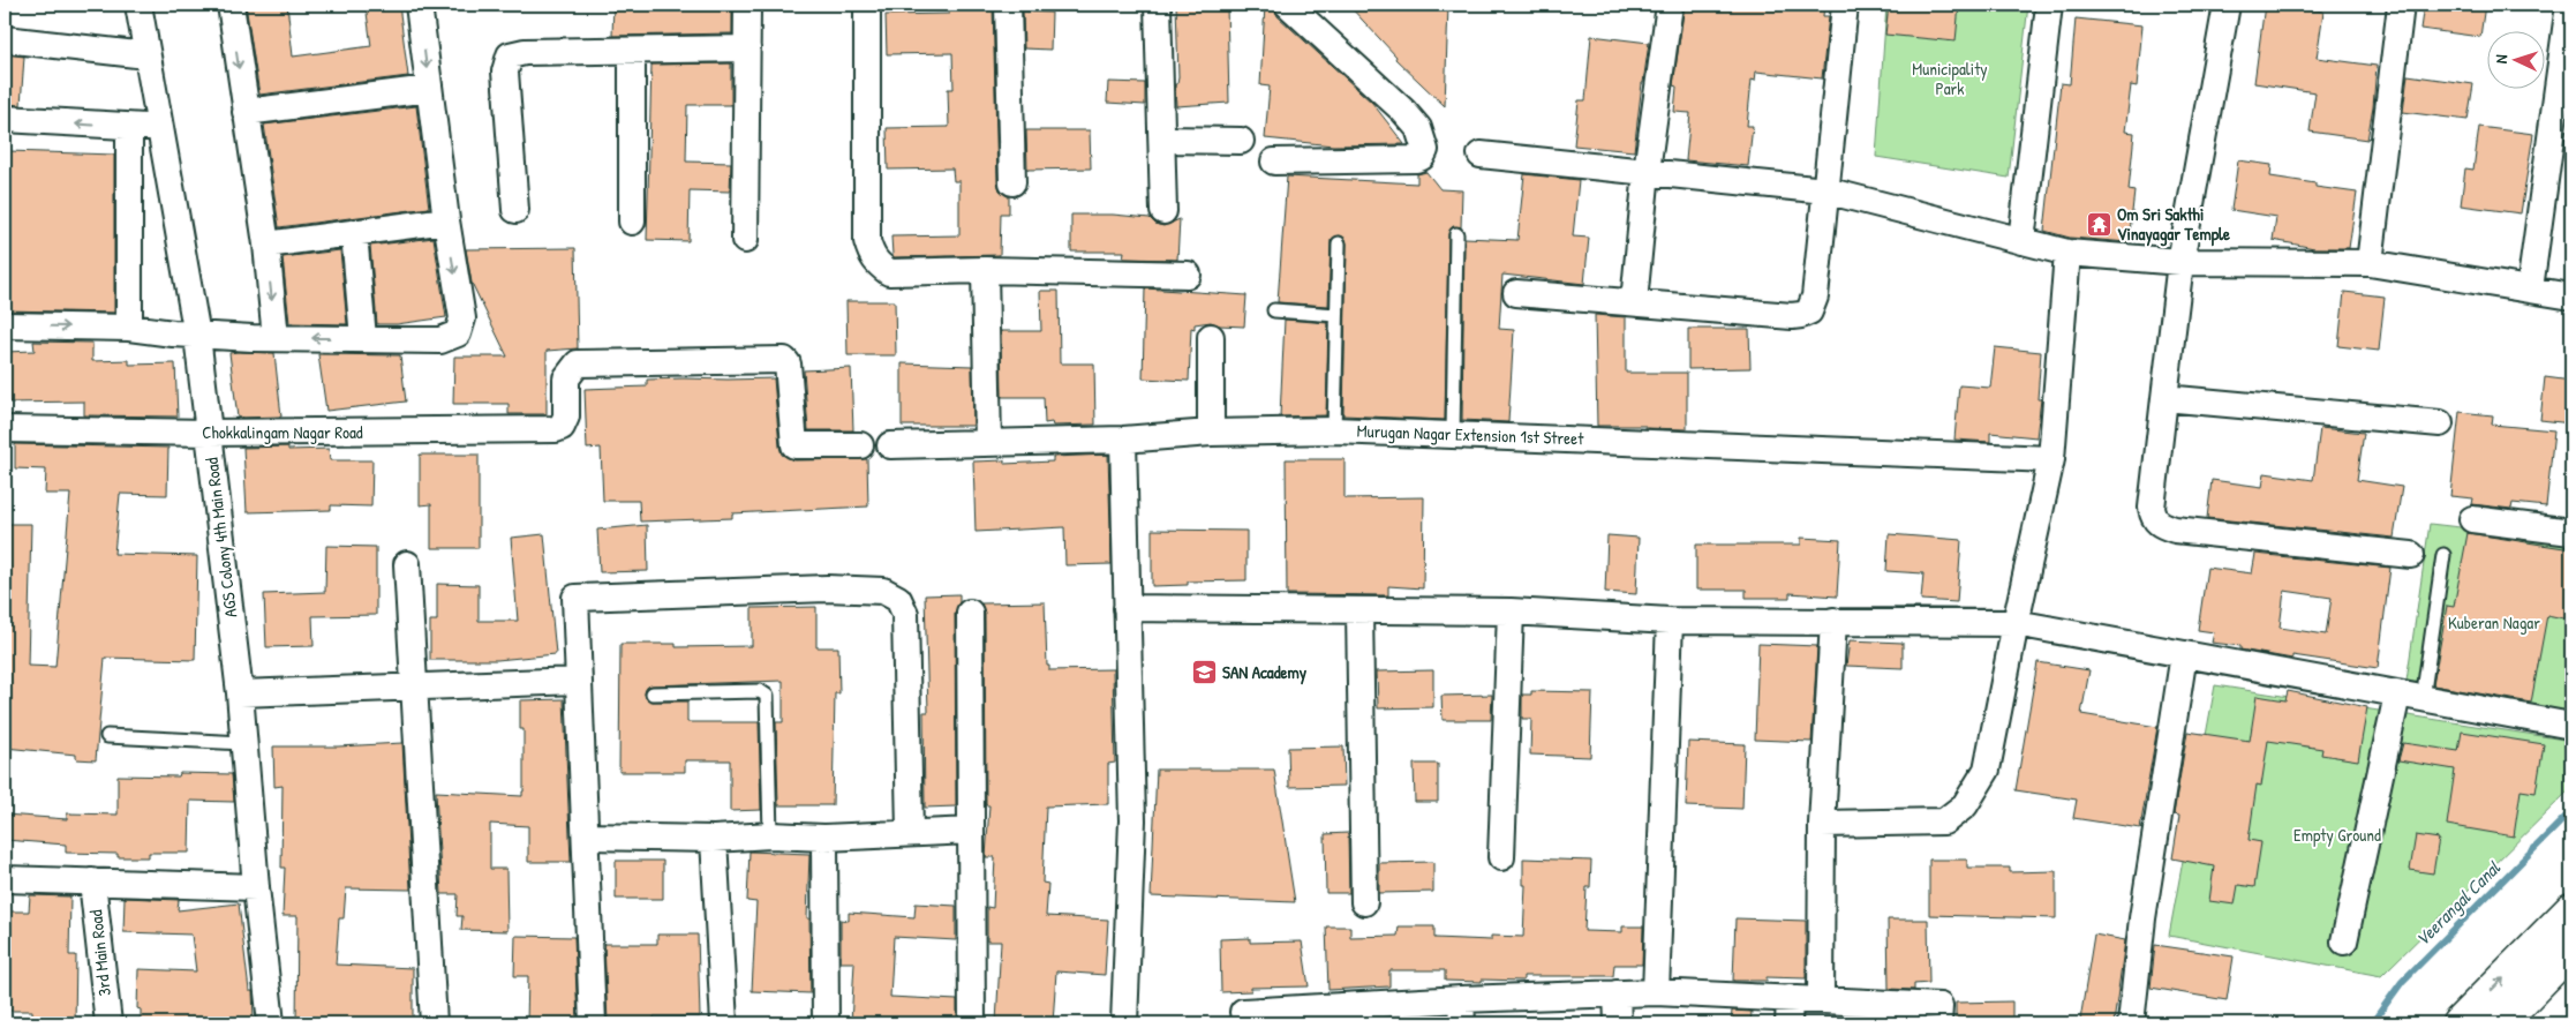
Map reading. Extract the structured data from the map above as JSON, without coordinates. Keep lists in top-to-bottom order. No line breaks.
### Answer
{"streets":{"street":["Chokkalingam Nagar Road","Murugan Nagar Extension 1st Street","AGS Colony 4th Main Road","3rd Main Road"]},"crossings":[["Chokkalingam Nagar Road","AGS Colony 4th Main Road"]],"water":["Veerangal Canal"],"parks":["Municipality Park","Kuberan Nagar","Empty Ground"],"places":{"temple":["Om Sri Sakthi Vinayagar Temple"],"school or university":["SAN Academy"]},"north":"left"}
